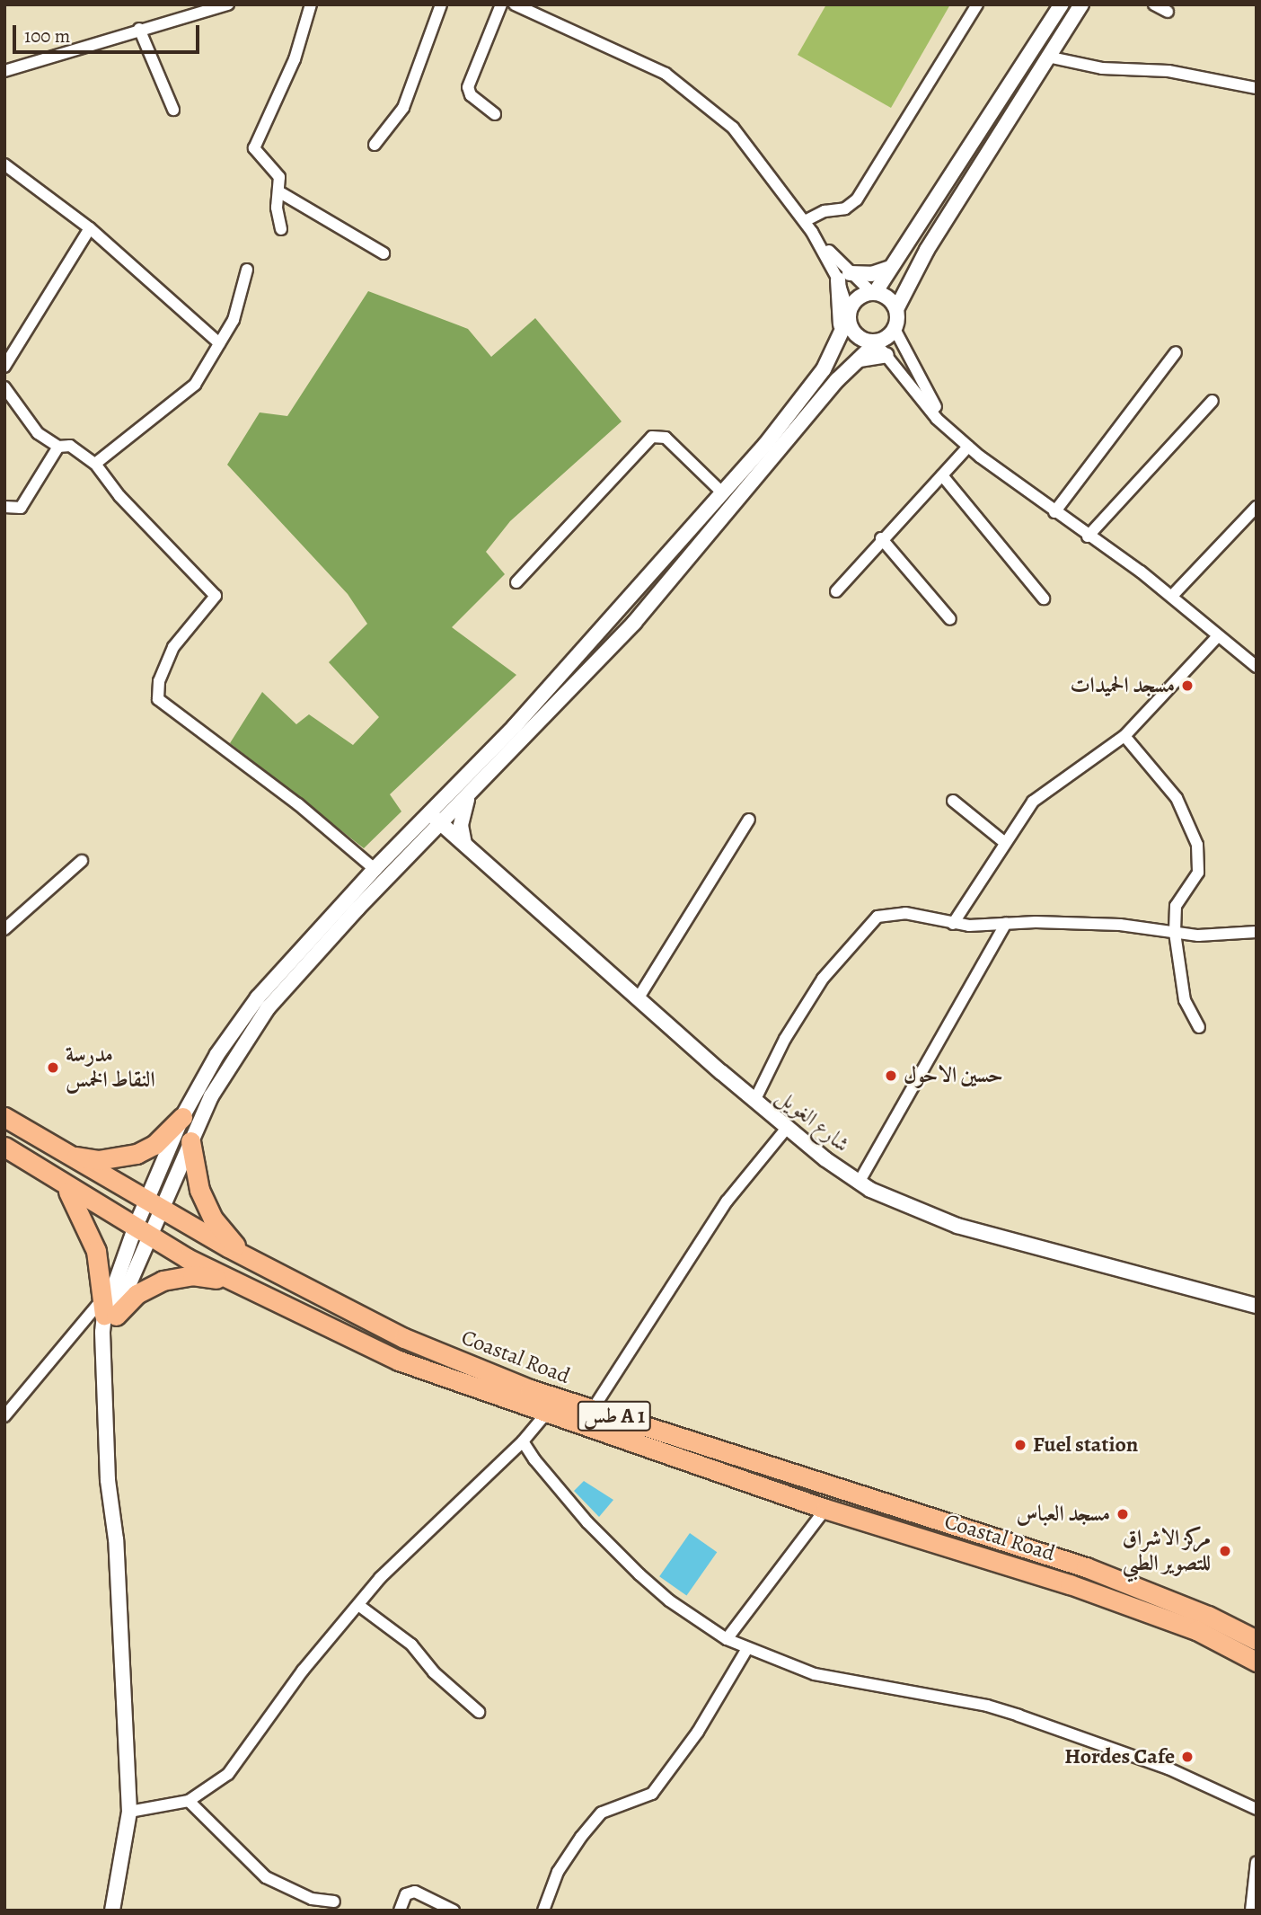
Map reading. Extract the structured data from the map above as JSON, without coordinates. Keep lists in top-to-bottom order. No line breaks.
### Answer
{"streets":{"highway":["Coastal Road","طس A 1"],"street":["شارع الغويل"]},"places":["مسجد الحميدات","مدرسة النقاط الخمس","حسين الاحول","Fuel station","مسجد العباس","مركز الاشراق للتصوير الطبي","Hordes Cafe"],"scale_bar":"100 m"}
